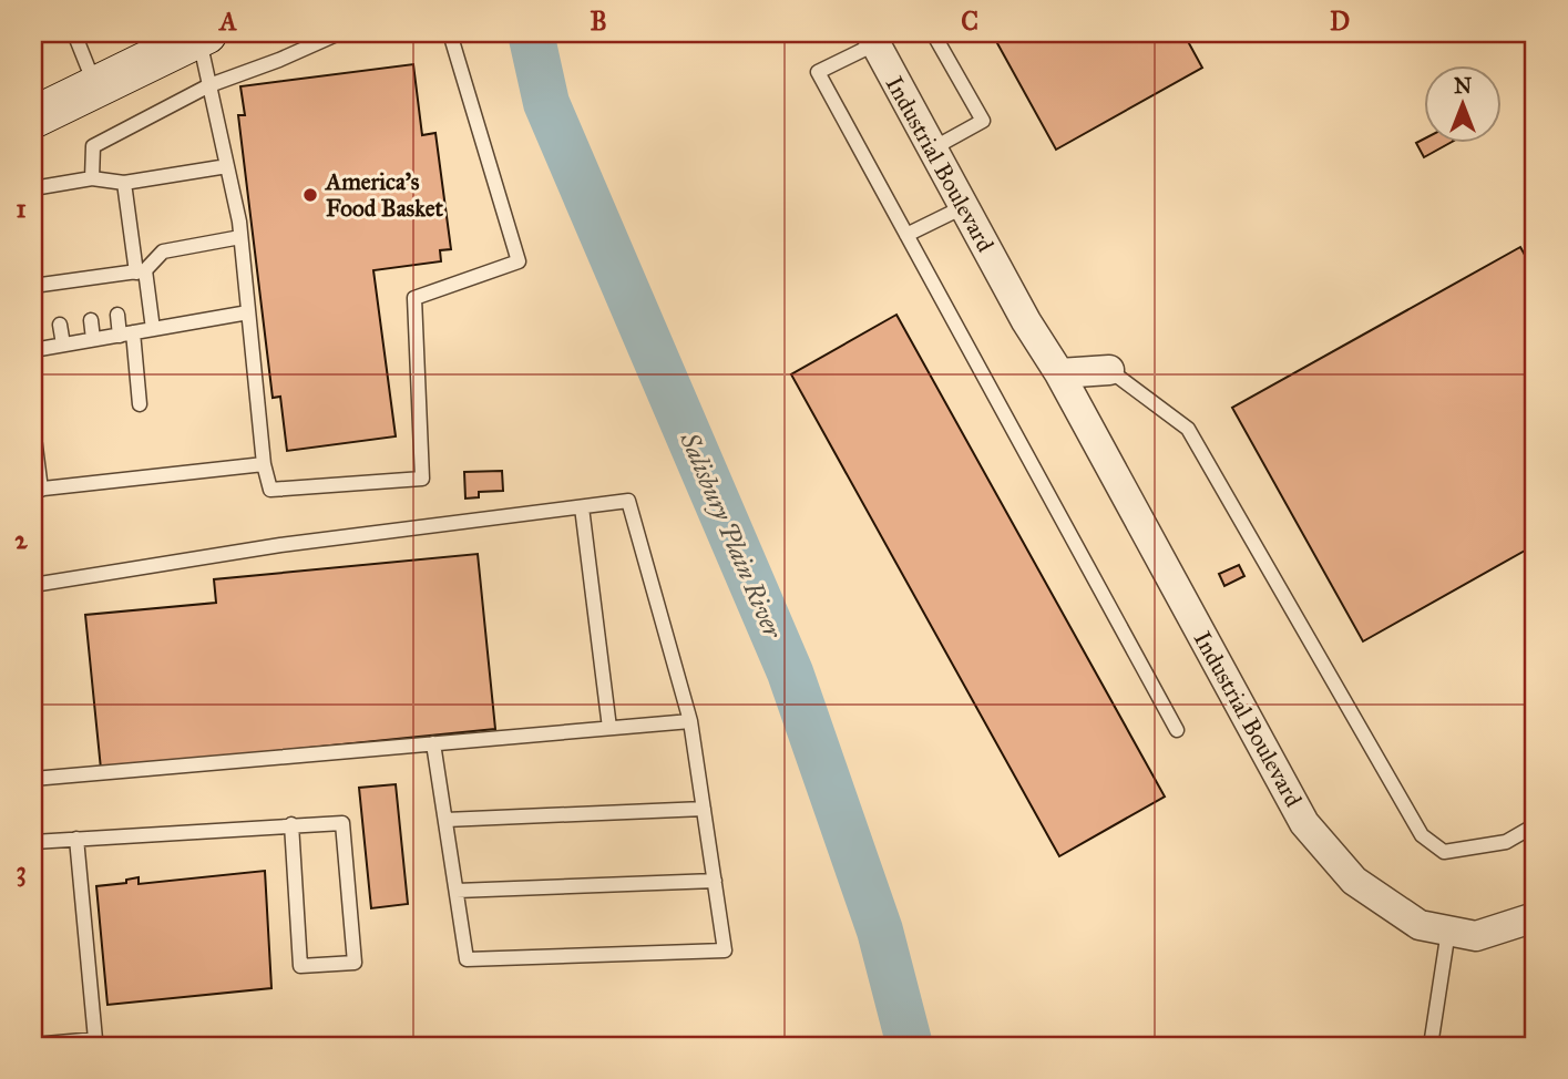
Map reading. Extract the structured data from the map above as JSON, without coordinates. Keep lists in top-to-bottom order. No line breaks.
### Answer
{"streets":{"street":["Industrial Boulevard"]},"water":["Salisbury Plain River"],"places":["America's Food Basket"],"north":"top","grid":{"columns":["A","B","C","D"],"rows":["1","2","3"]}}
